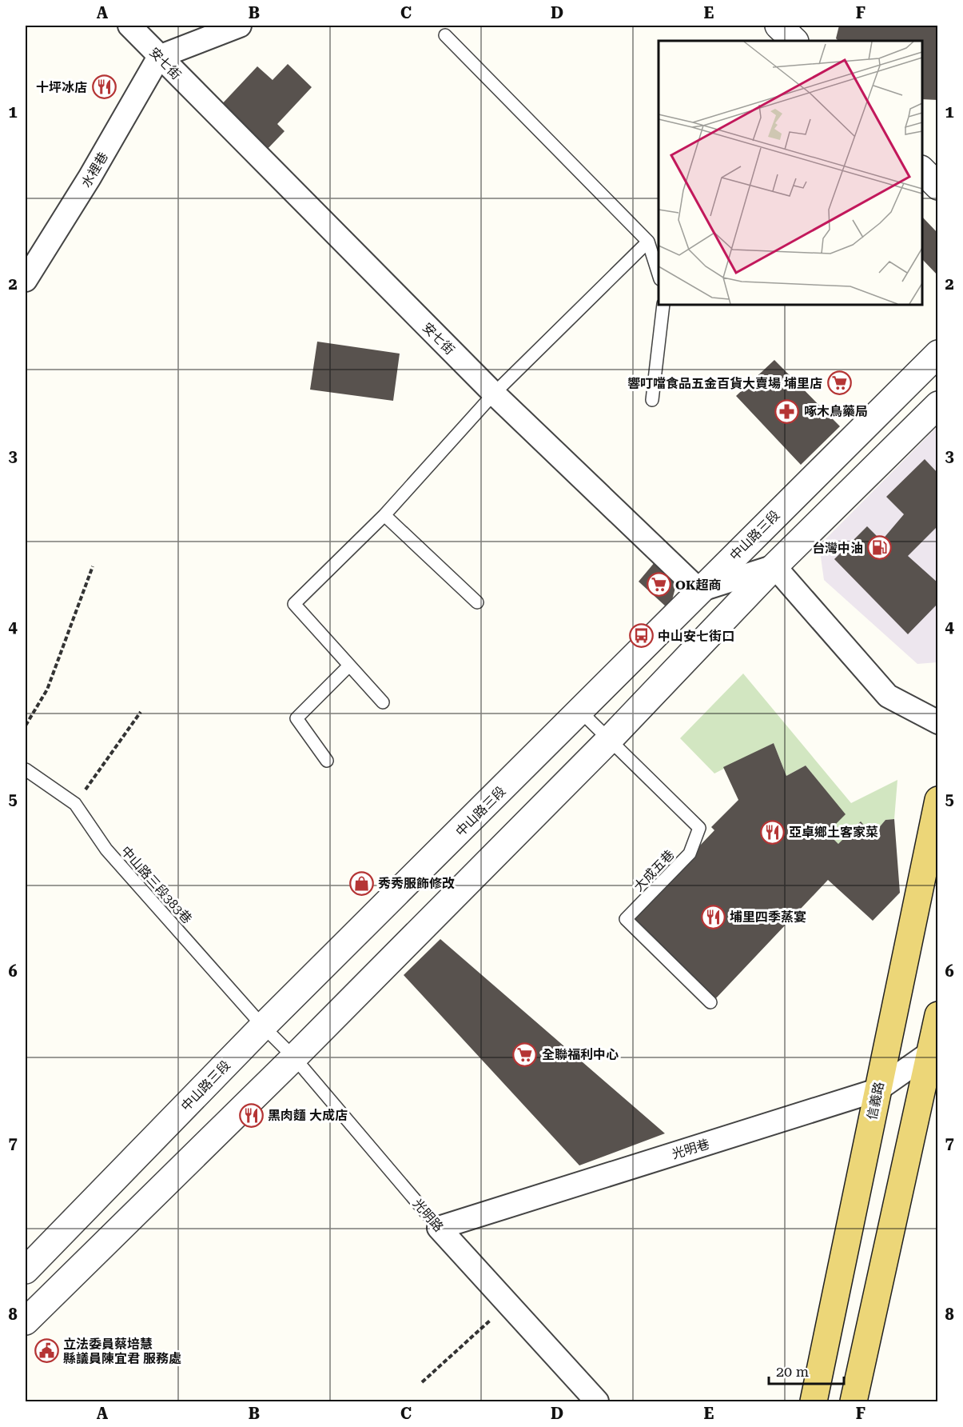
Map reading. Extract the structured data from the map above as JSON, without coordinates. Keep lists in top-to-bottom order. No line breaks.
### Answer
{"streets":{"main road":["信義路"],"street":["安七街","水裡巷","中山路三段","光明巷","光明路"],"lane":["大成五巷","中山路三段383巷"]},"crossings":[["安七街","水裡巷"],["安七街","中山路三段"],["中山路三段","大成五巷"],["中山路三段","中山路三段383巷"],["中山路三段","光明路"],["中山路三段383巷","光明路"],["信義路","光明巷"],["光明巷","光明路"]],"places":{"restaurant":["十坪冰店","亞卓鄉土客家菜","埔里四季蒸宴","黑肉麵 大成店"],"supermarket":["響叮噹食品五金百貨大賣場 埔里店","OK超商","全聯福利中心"],"pharmacy":["啄木鳥藥局"],"fuel station":["台灣中油"],"bus stop":["中山安七街口"],"shop":["秀秀服飾修改"],"public building":["立法委員蔡培慧 縣議員陳宜君 服務處"]},"scale_bar":"20 m","grid":{"columns":["A","B","C","D","E","F"],"rows":["1","2","3","4","5","6","7","8"]}}
